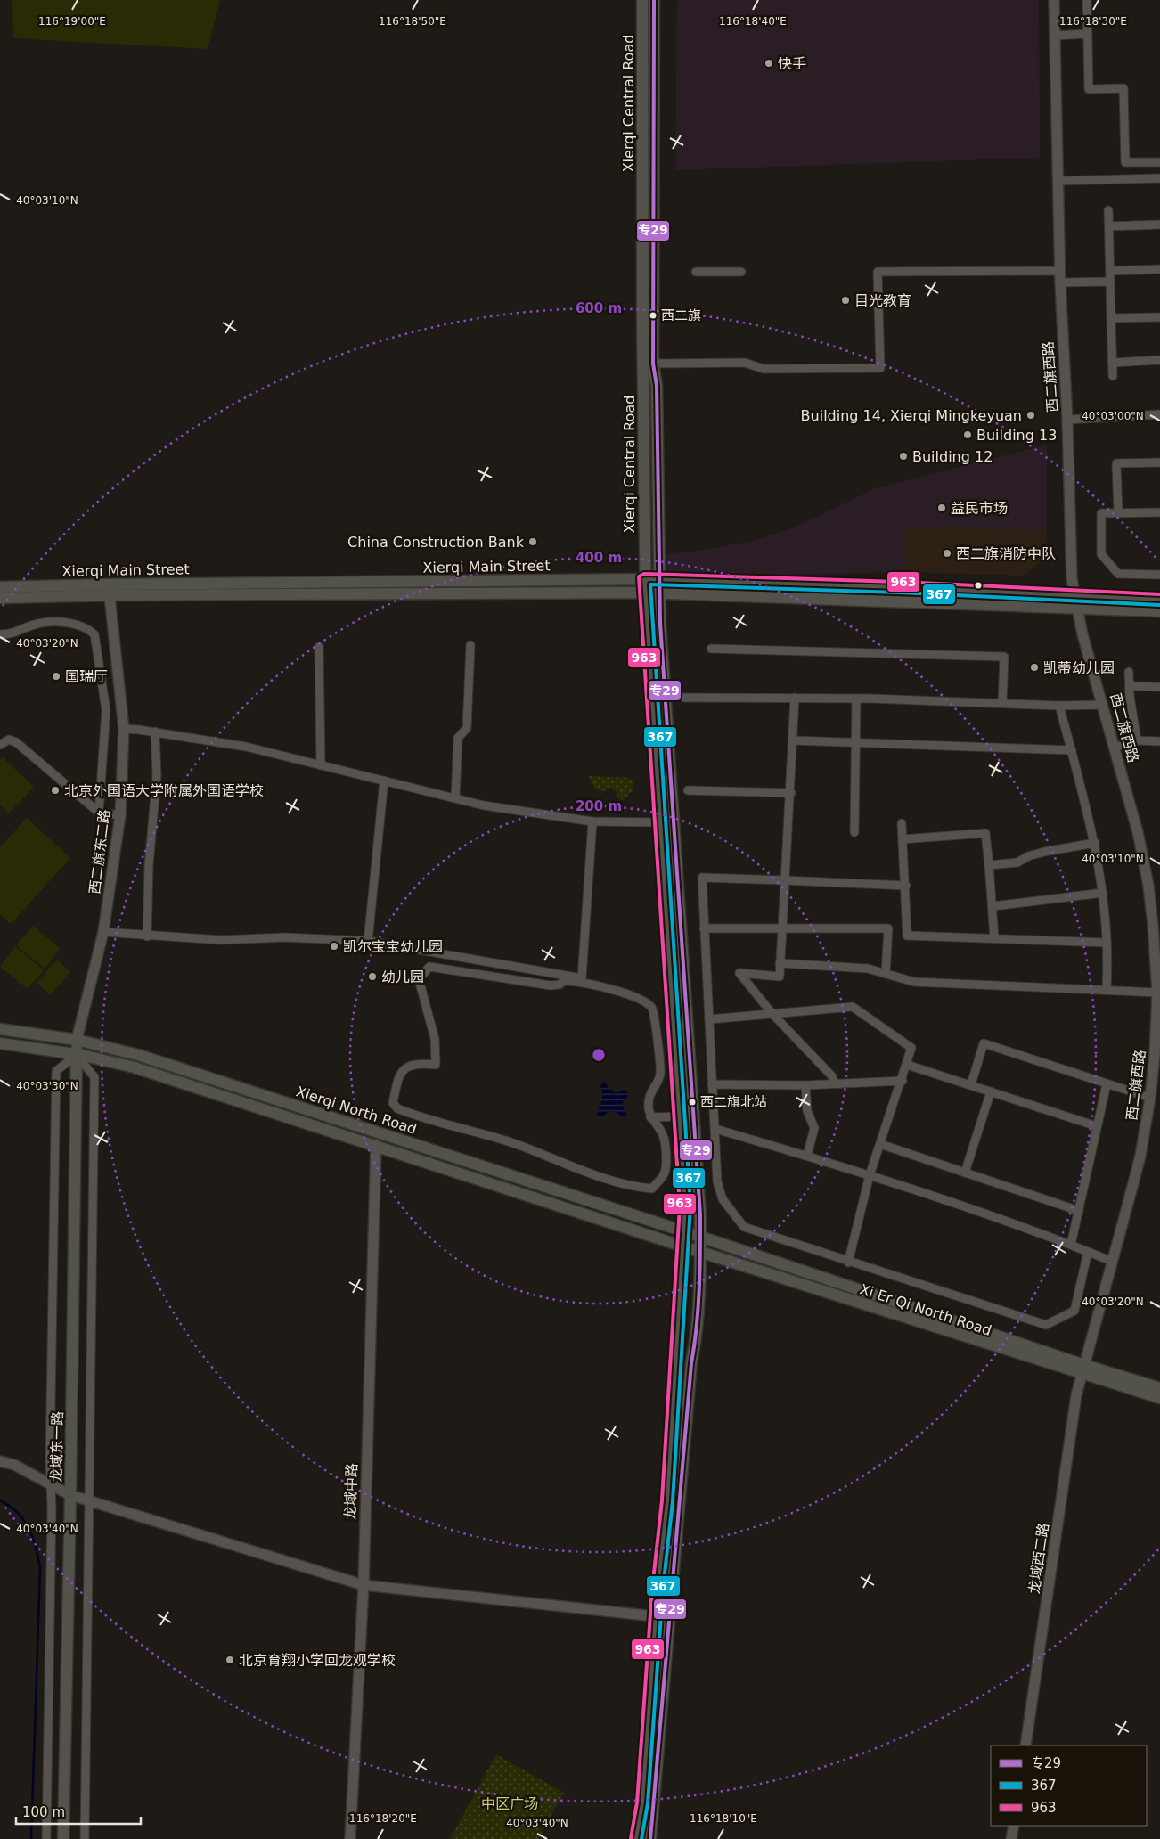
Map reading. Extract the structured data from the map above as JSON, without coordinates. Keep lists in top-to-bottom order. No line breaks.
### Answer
{"streets":{"main road":["Xierqi Central Road","Xierqi Main Street","Xierqi North Road","Xi Er Qi North Road","龙域东一路"],"street":["西二旗西路","西二旗东二路","龙域中路","龙域西二路"]},"crossings":[["Xierqi Central Road","Xierqi Main Street"],["Xierqi Central Road","Xierqi North Road"],["Xierqi Central Road","Xi Er Qi North Road"],["西二旗西路","Xierqi Main Street"],["西二旗西路","Xi Er Qi North Road"],["西二旗西路","龙域西二路"],["Xierqi Main Street","西二旗东二路"],["西二旗东二路","Xierqi North Road"],["西二旗东二路","龙域东一路"],["Xierqi North Road","Xi Er Qi North Road"],["Xierqi North Road","龙域东一路"],["Xierqi North Road","龙域中路"],["Xi Er Qi North Road","龙域西二路"]],"parks":["中区广场"],"places":["快手","目光教育","西二旗","Building 14, Xierqi Mingkeyuan","Building 13","Building 12","益民市场","China Construction Bank","西二旗消防中队","凯蒂幼儿园","国瑞厅","北京外国语大学附属外国语学校","凯尔宝宝幼儿园","幼儿园","西二旗北站","北京育翔小学回龙观学校"],"lines":["transit line 专29","transit line 963","transit line 367"],"legend":["专29","367","963"],"scale_bar":"100 m","coordinates":["116°19'00\"E","116°18'50\"E","116°18'40\"E","116°18'30\"E","40°03'10\"N","40°03'00\"N","40°03'20\"N","40°03'30\"N","40°03'40\"N","116°18'20\"E","116°18'10\"E"],"rings":["600 m","400 m","200 m"]}
